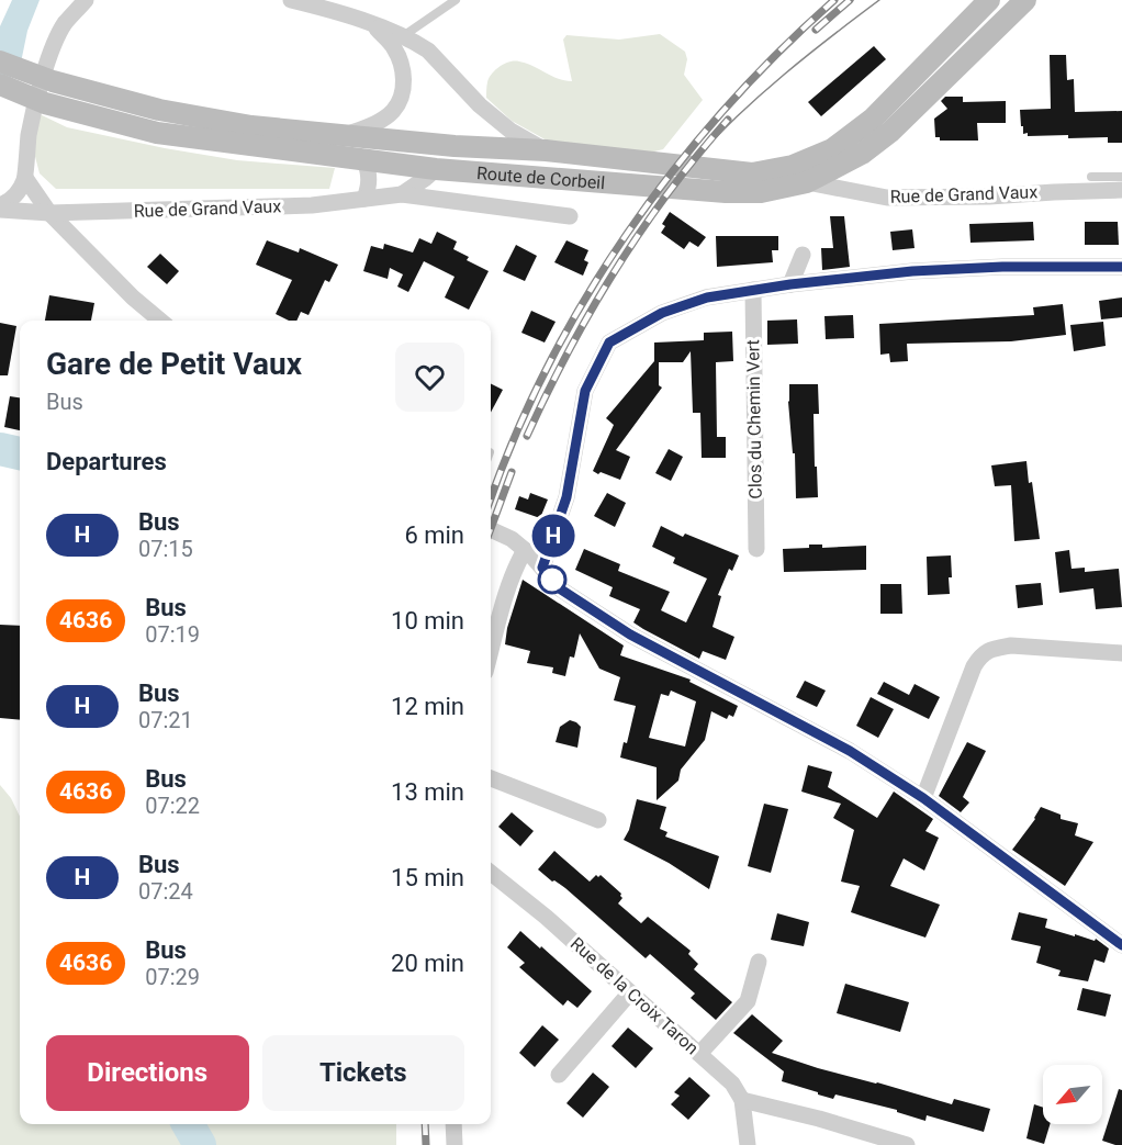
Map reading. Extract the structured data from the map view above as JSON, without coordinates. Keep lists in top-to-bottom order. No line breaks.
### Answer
{"streets":{"main road":["Route de Corbeil"],"street":["Rue de Grand Vaux","Clos du Chemin Vert","Rue de la Croix Taron"]},"crossings":[["Route de Corbeil","Rue de Grand Vaux"]],"lines":["bus line H"],"north":"bottom left","page":{"on_map":"H","heading":[["Gare de Petit Vaux","Bus"],"Departures"],"list":[{"mark":"H","name":"Bus","note":"07:15","value":"6 min"},{"mark":"4636","name":"Bus","note":"07:19","value":"10 min"},{"mark":"H","name":"Bus","note":"07:21","value":"12 min"},{"mark":"4636","name":"Bus","note":"07:22","value":"13 min"},{"mark":"H","name":"Bus","note":"07:24","value":"15 min"},{"mark":"4636","name":"Bus","note":"07:29","value":"20 min"}],"buttons":["Directions","Tickets"]}}
